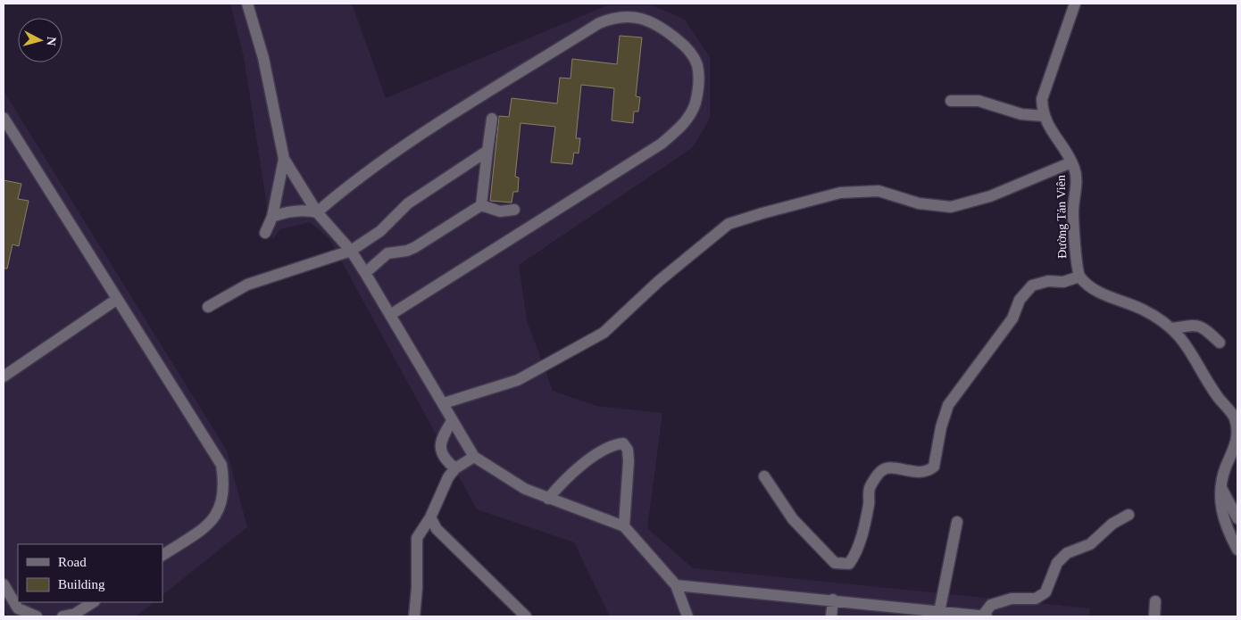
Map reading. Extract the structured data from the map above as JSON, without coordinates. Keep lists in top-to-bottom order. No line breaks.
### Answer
{"streets":{"street":["Đường Tản Viên"]},"legend":["Road","Building"],"north":"right"}
